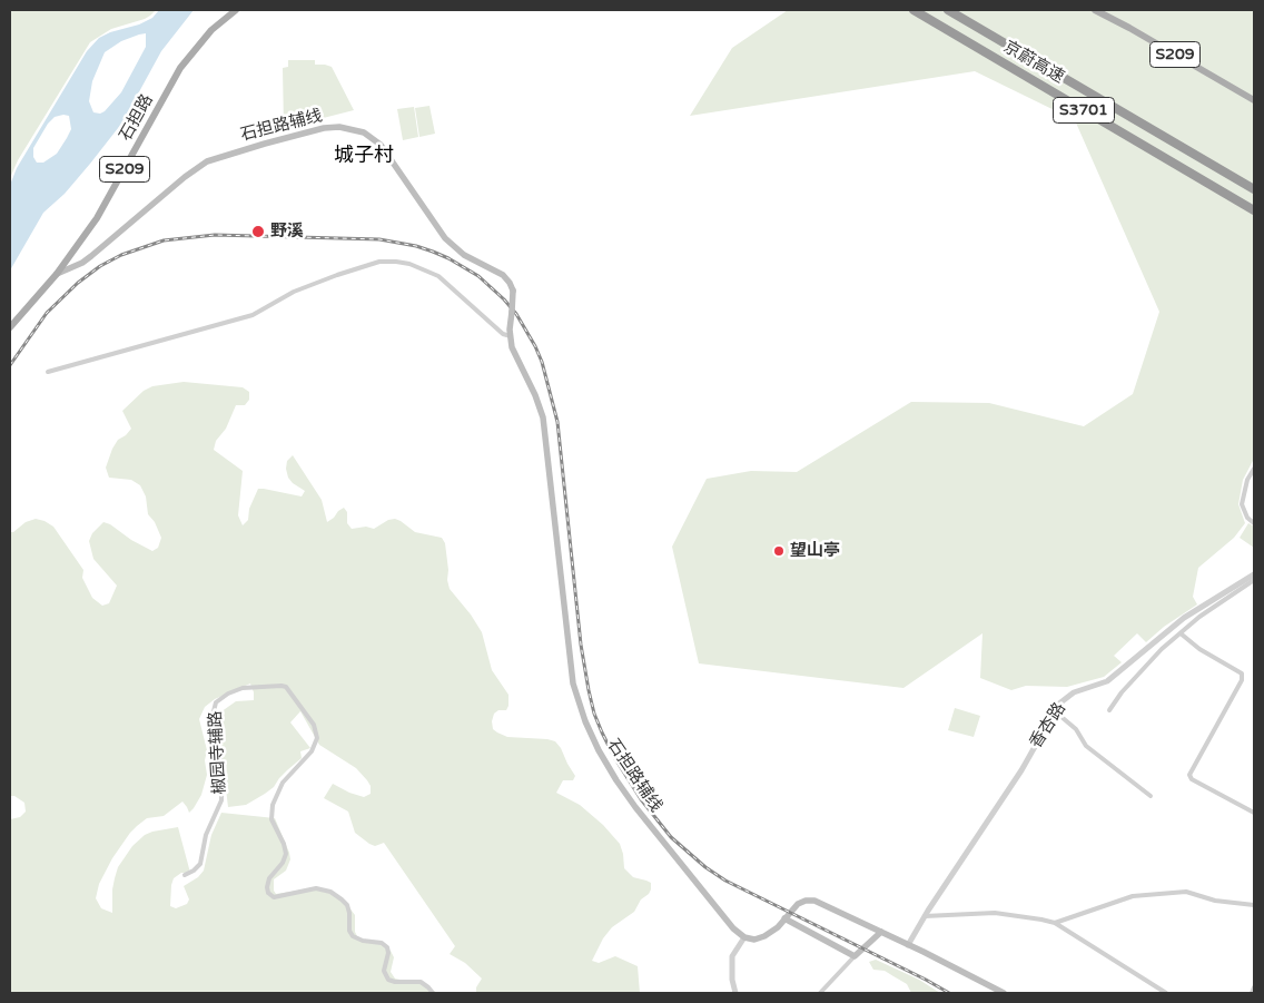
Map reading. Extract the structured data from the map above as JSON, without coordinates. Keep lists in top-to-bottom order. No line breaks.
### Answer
{"streets":{"highway":["京蔚高速","S3701"],"main road":["S209","石担路","石担路辅线"],"street":["香杏路","椒园寺辅路"]},"crossings":[["石担路","石担路辅线"]],"districts":["城子村"],"places":["野溪","望山亭"]}
